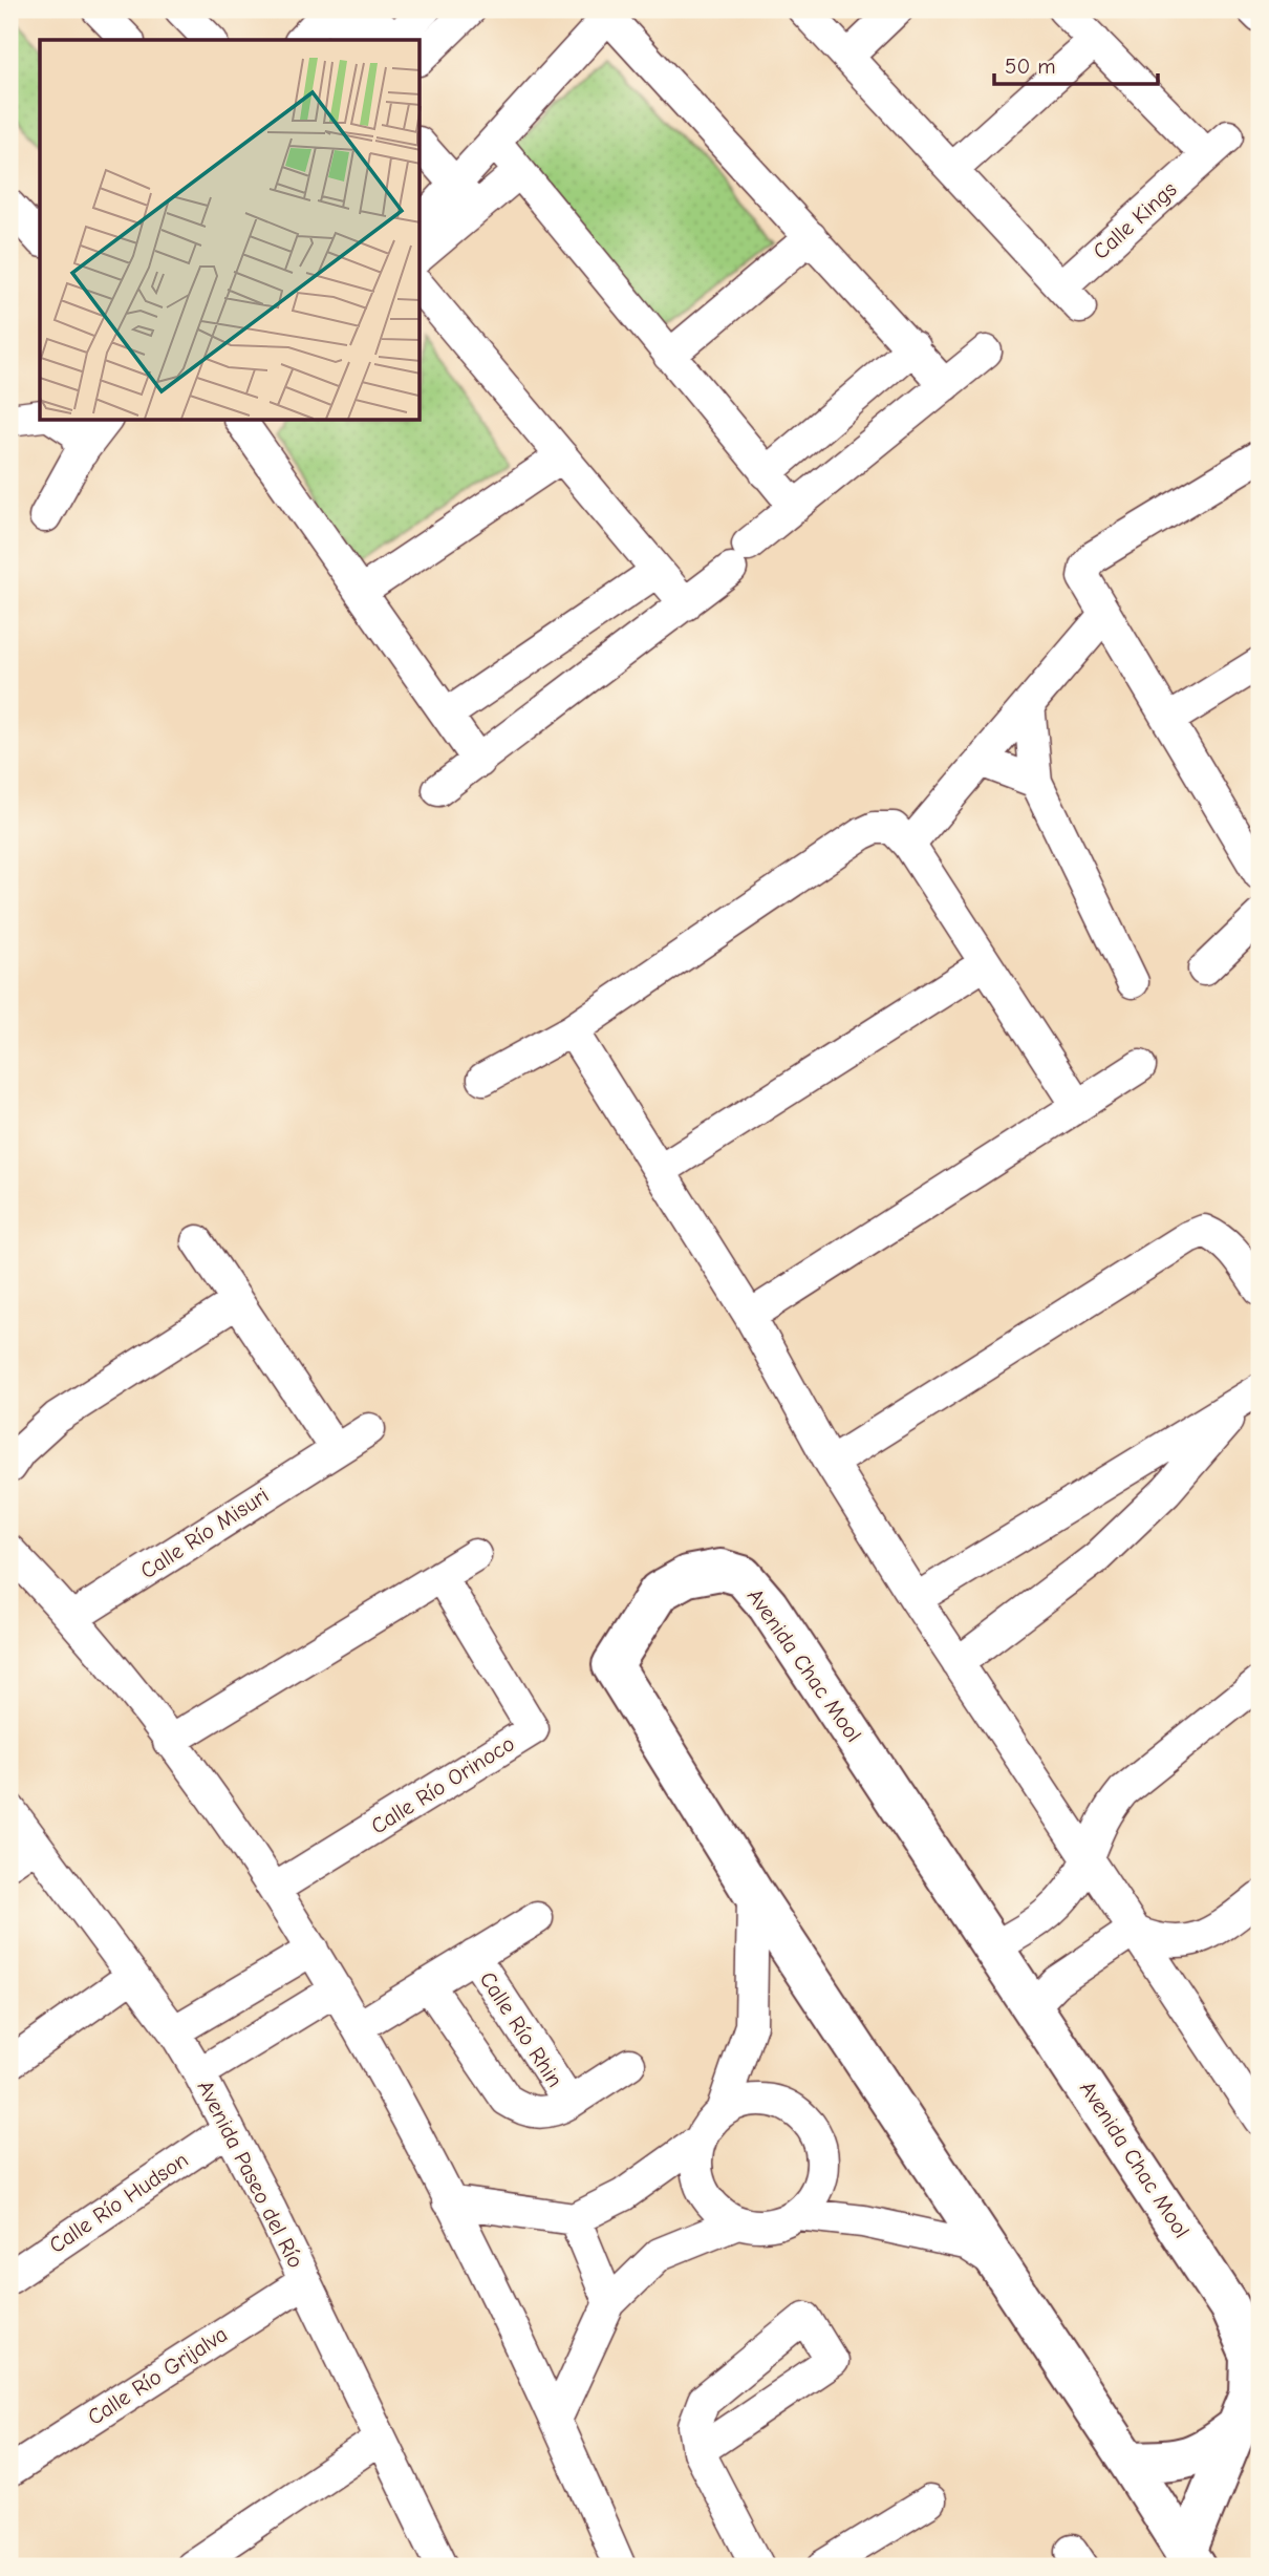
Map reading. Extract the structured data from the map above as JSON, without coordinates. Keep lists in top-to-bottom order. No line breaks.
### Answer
{"streets":{"main road":["Avenida Chac Mool"],"street":["Calle Kings","Calle Río Misuri","Calle Río Orinoco","Calle Río Rhin","Avenida Paseo del Río","Calle Río Hudson","Calle Río Grijalva"]},"crossings":[["Avenida Paseo del Río","Calle Río Hudson"],["Avenida Paseo del Río","Calle Río Grijalva"]],"scale_bar":"50 m"}
